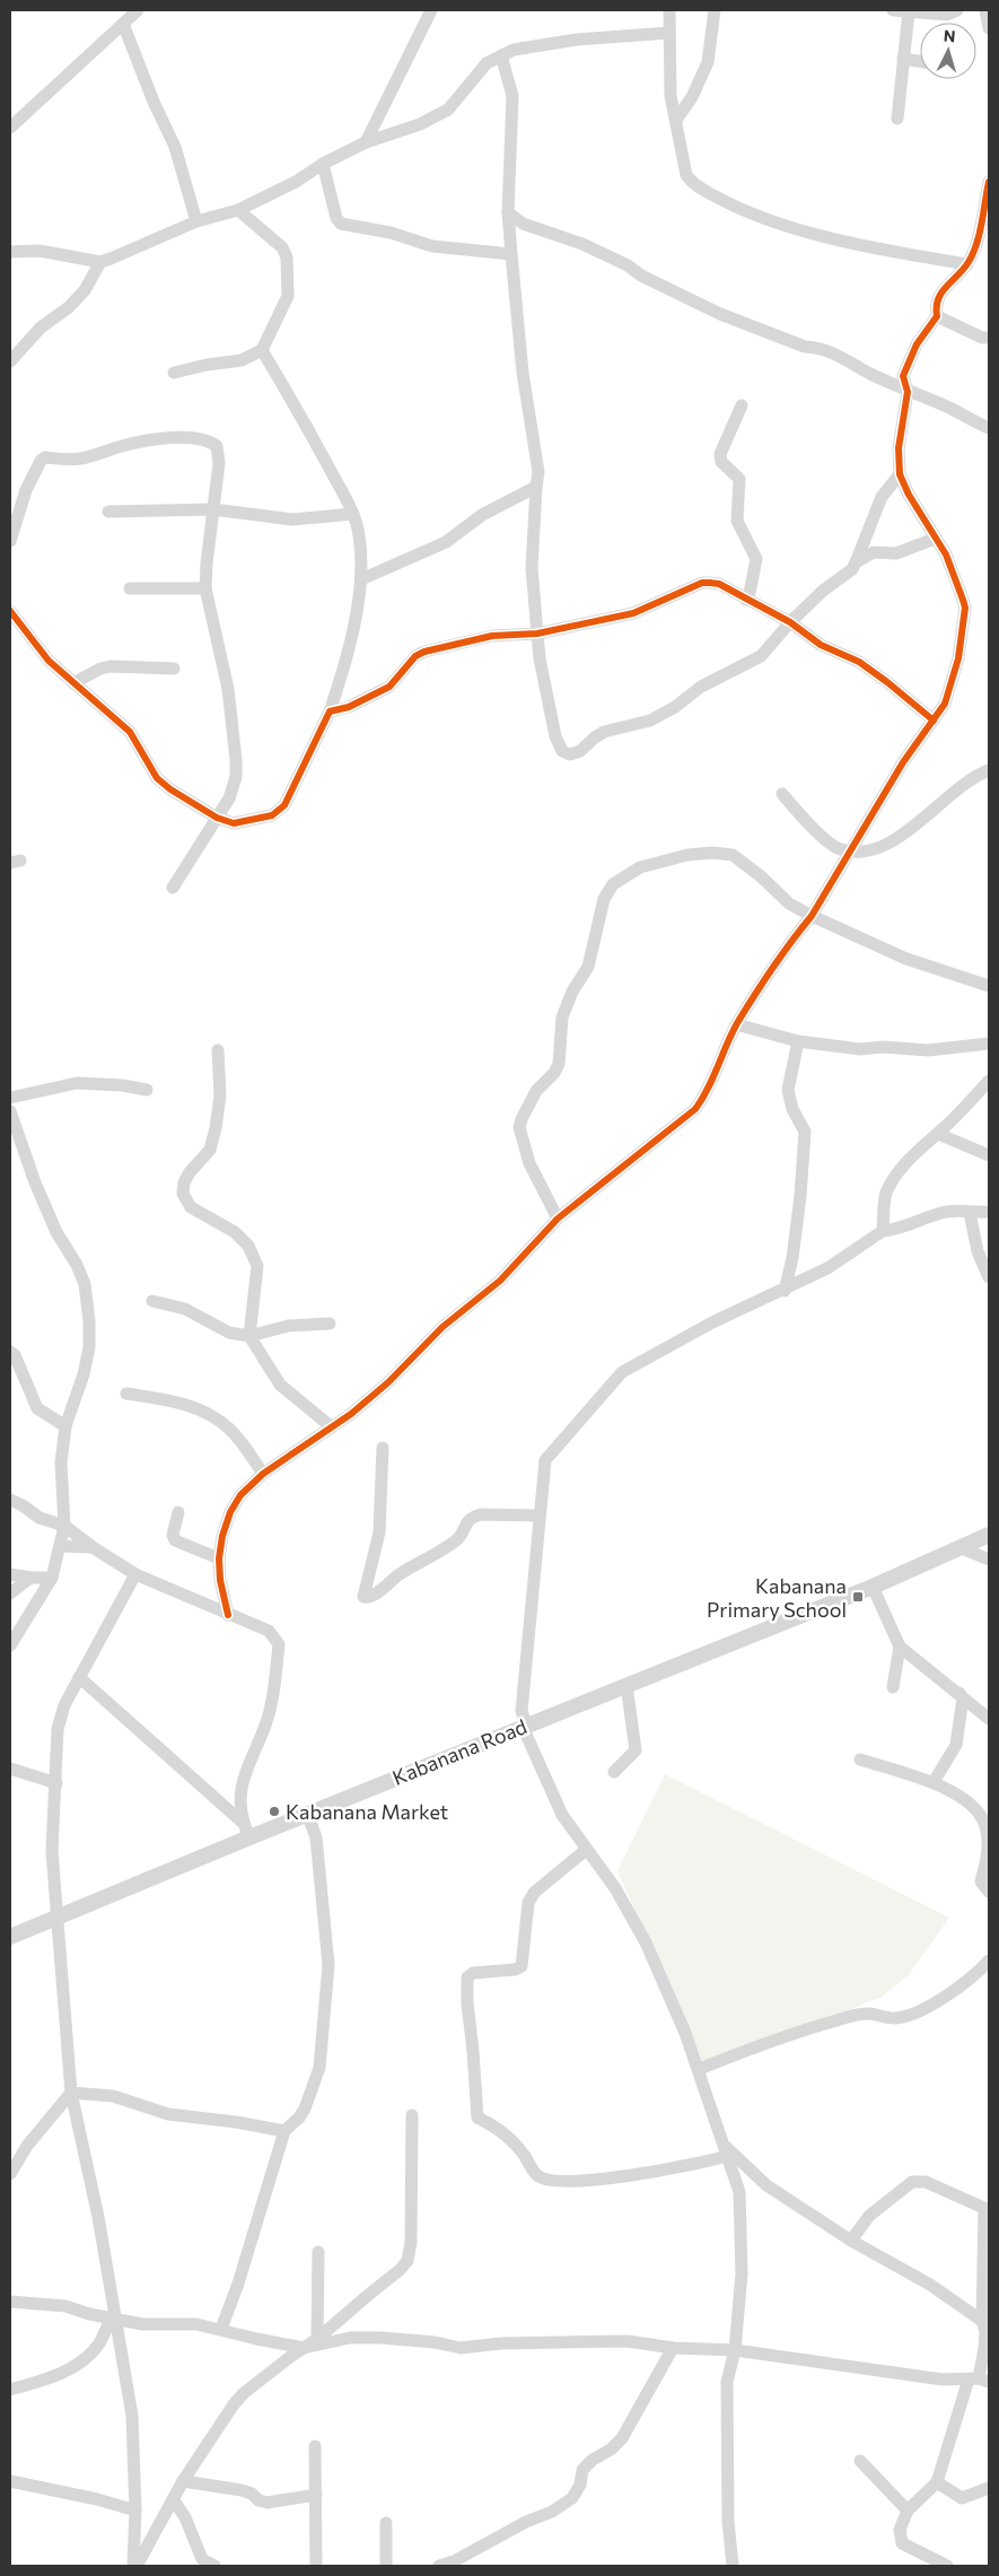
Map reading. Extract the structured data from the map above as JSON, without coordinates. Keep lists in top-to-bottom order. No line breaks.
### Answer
{"streets":{"street":["Kabanana Road"]},"places":{"transit":["Kabanana Primary School"],"other":["Kabanana Market"]},"north":"top"}
